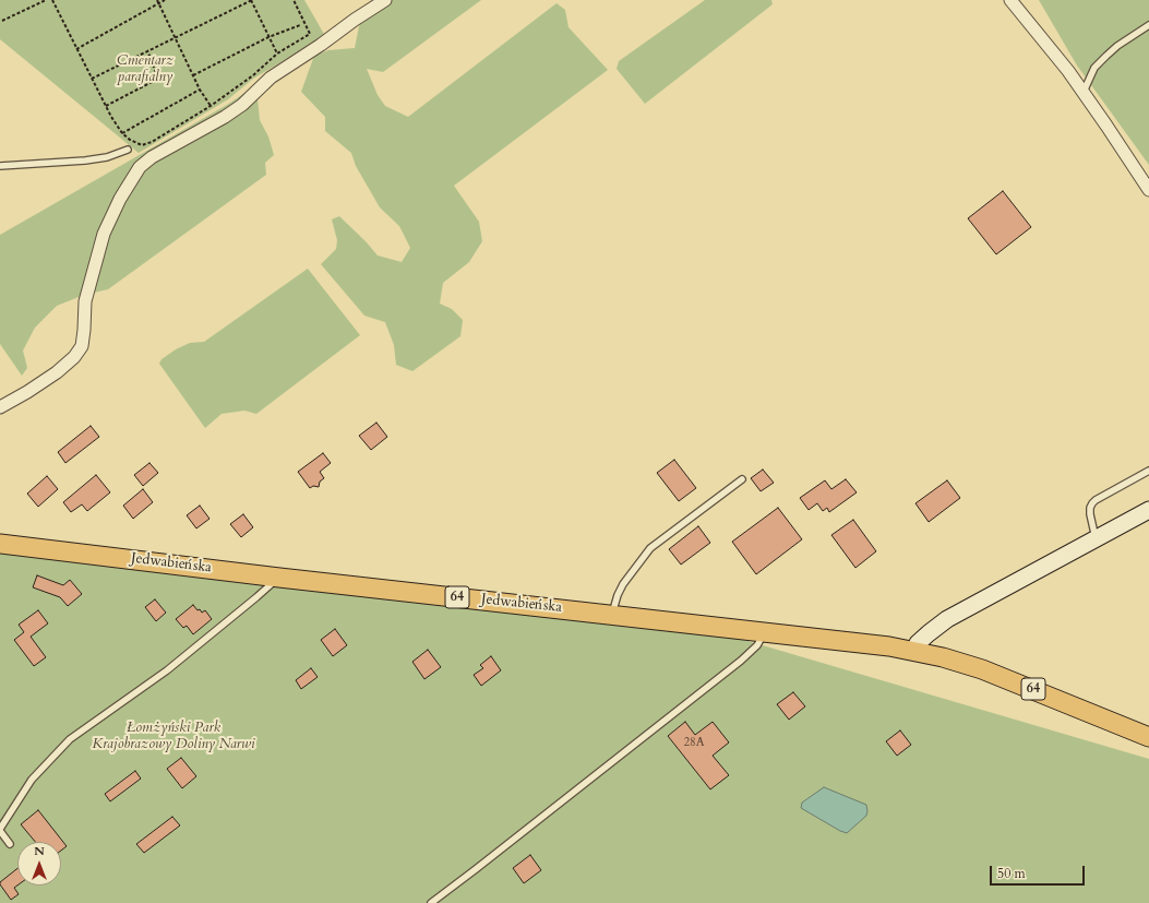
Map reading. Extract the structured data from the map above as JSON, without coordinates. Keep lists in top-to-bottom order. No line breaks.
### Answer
{"streets":{"main road":["Jedwabieńska","64"]},"crossings":[["Jedwabieńska","64"]],"parks":["Cmentarz parafialny","Łomżyński Park Krajobrazowy Doliny Narwi"],"house_numbers":["28A"],"scale_bar":"50 m","north":"top"}
